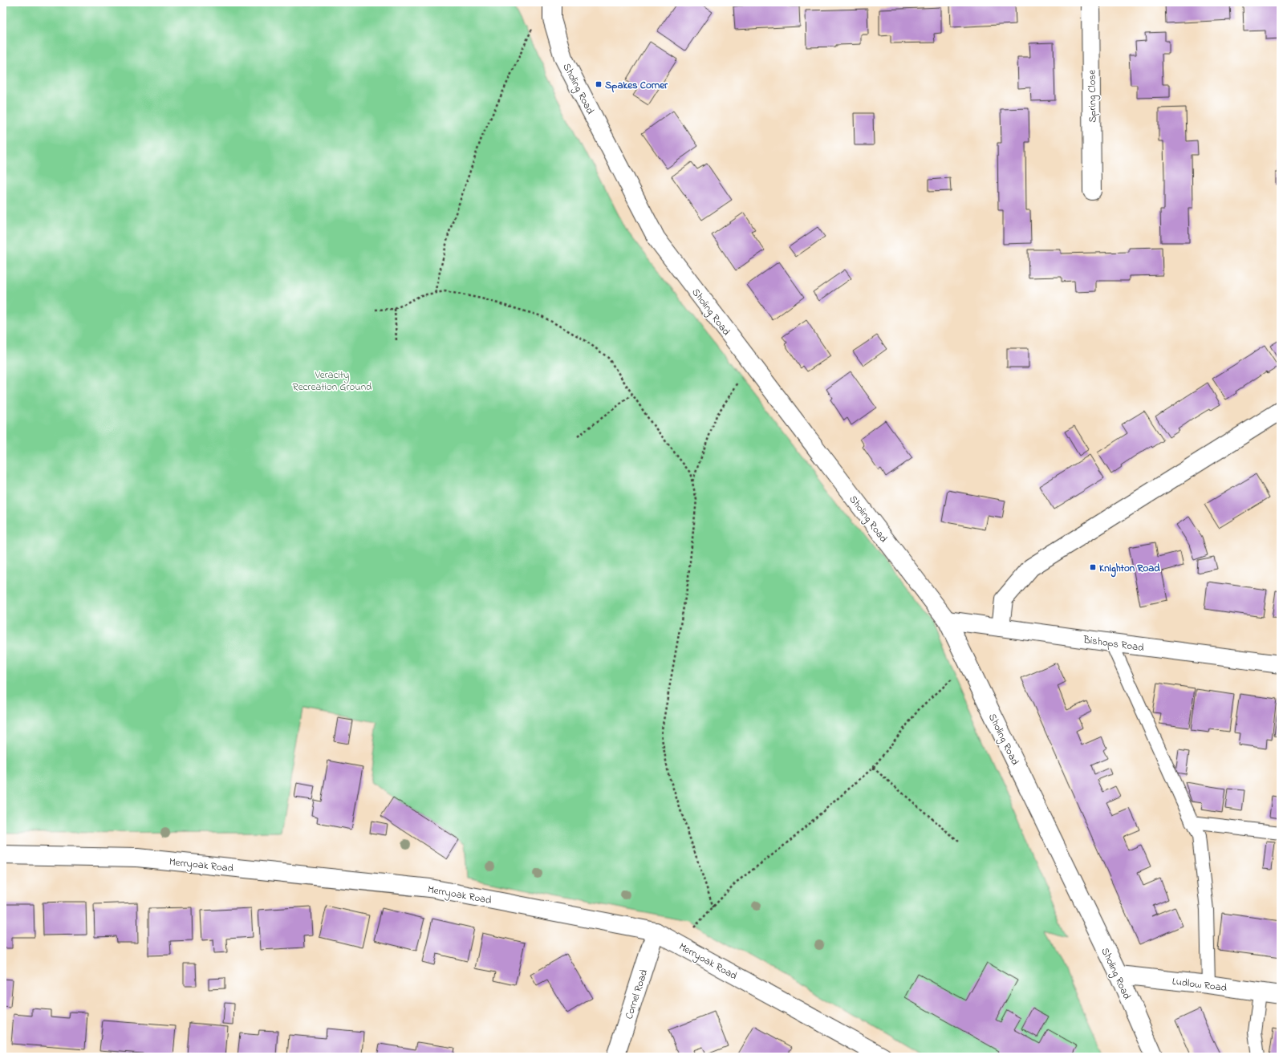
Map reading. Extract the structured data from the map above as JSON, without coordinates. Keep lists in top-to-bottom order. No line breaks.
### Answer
{"streets":{"street":["Sholing Road","Spring Close","Bishops Road","Merryoak Road","Ludlow Road","Cornel Road"]},"crossings":[["Sholing Road","Bishops Road"],["Sholing Road","Ludlow Road"],["Merryoak Road","Cornel Road"]],"parks":["Veracity Recreation Ground"],"places":{"transit":["Spakes Corner","Knighton Road"]}}
